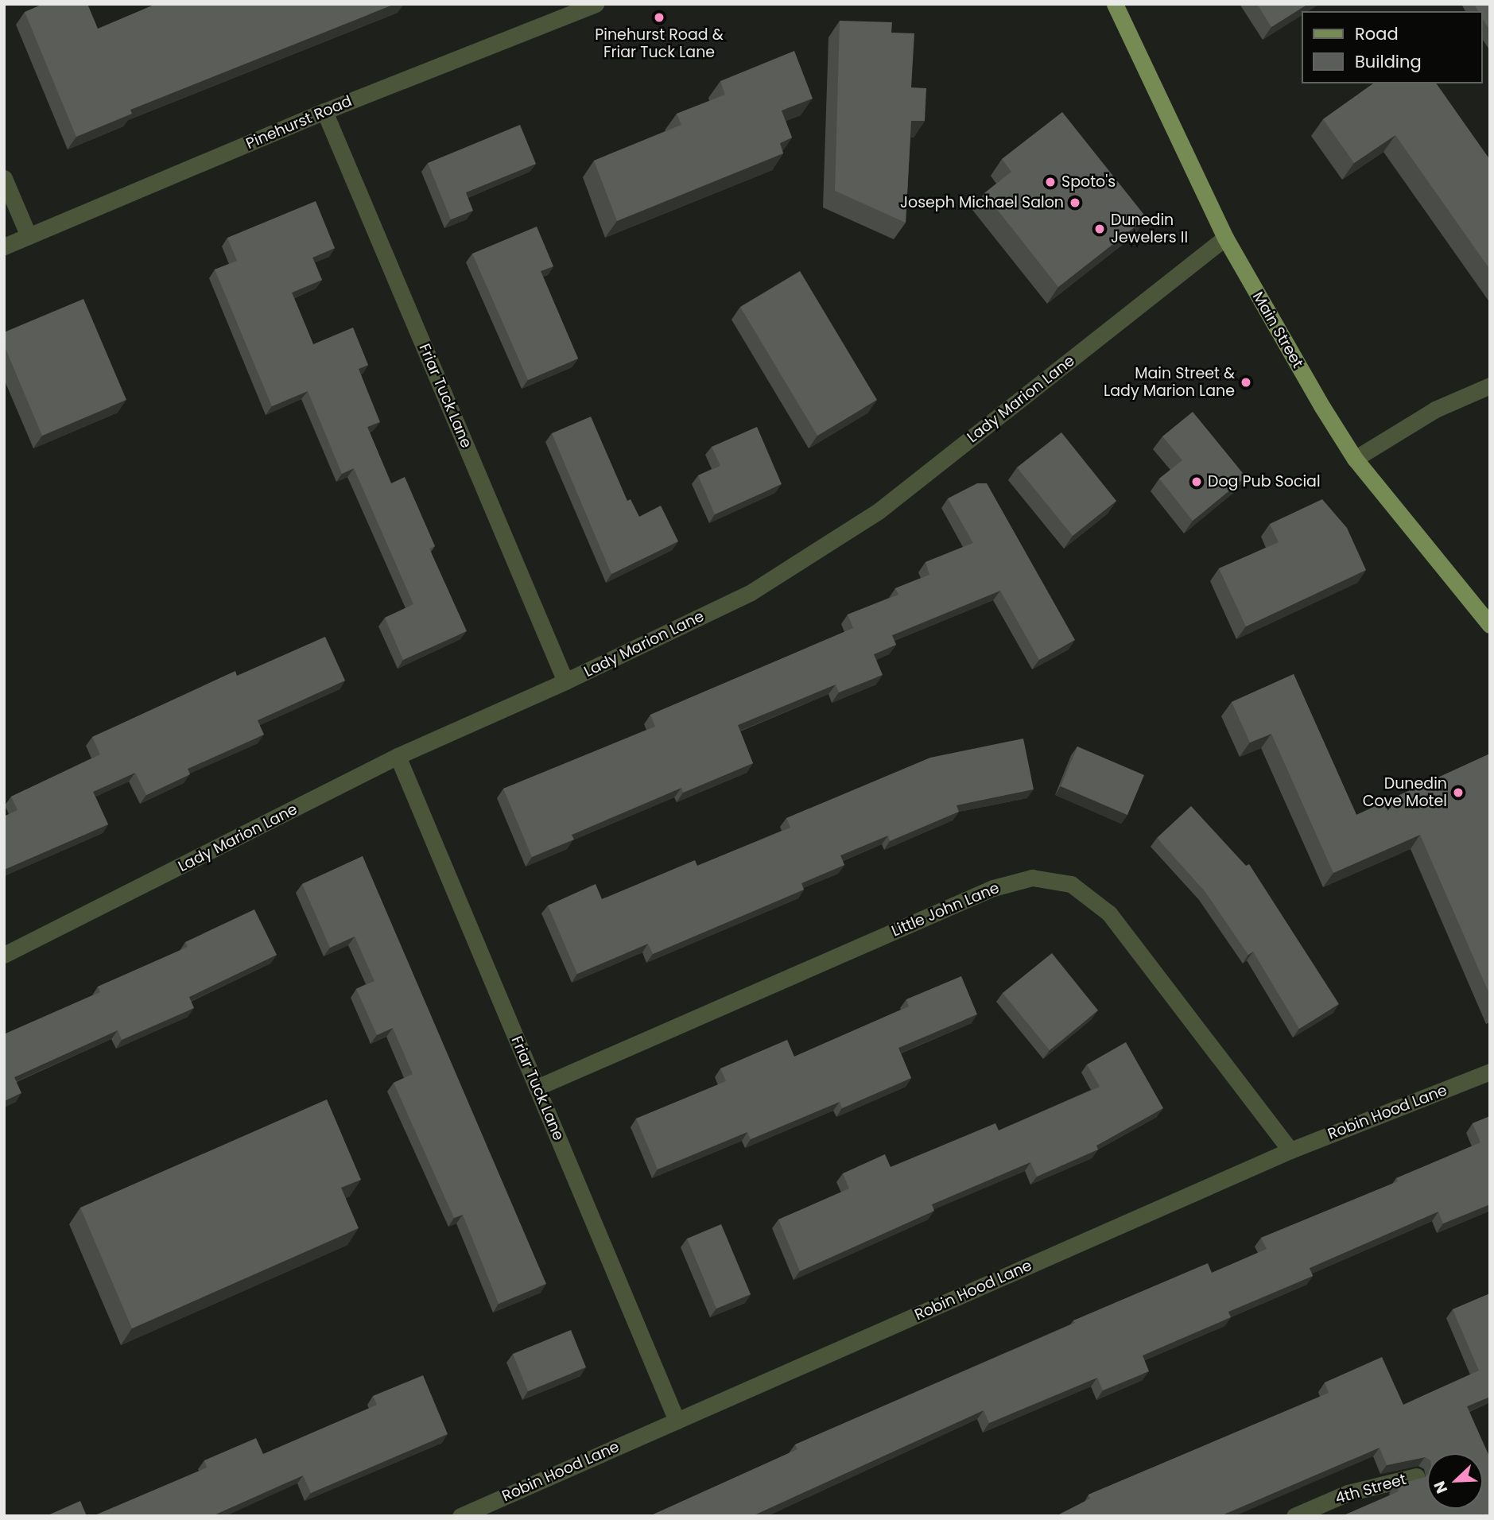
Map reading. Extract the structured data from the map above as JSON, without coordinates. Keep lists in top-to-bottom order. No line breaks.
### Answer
{"streets":{"main road":["Main Street"],"street":["Pinehurst Road","Friar Tuck Lane","Lady Marion Lane","Little John Lane","Robin Hood Lane","4th Street"]},"crossings":[["Pinehurst Road","Friar Tuck Lane"],["Main Street","Lady Marion Lane"],["Friar Tuck Lane","Lady Marion Lane"],["Friar Tuck Lane","Little John Lane"],["Friar Tuck Lane","Robin Hood Lane"],["Little John Lane","Robin Hood Lane"]],"places":["Pinehurst Road & Friar Tuck Lane","Spoto's","Joseph Michael Salon","Dunedin Jewelers II","Main Street & Lady Marion Lane","Dog Pub Social","Dunedin Cove Motel"],"legend":["Road","Building"],"north":"bottom left"}
